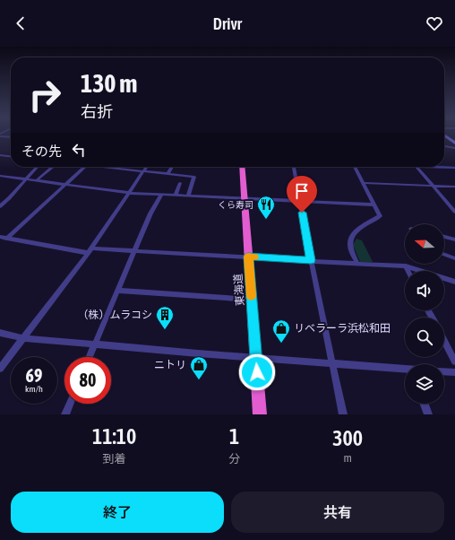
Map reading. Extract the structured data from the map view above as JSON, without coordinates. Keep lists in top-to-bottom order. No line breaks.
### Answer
{"streets":{"highway":["東海道"]},"places":{"restaurant":["くら寿司"],"building":["（株）ムラコシ"],"shop":["リベラーラ浜松和田","ニトリ"]},"north":"left","page":{"header":"Drivr","turn":["130 m","右折"],"then":"その先","speed":"69 km/h","limit":"80","eta":["11:10","到着","1","分","300","m"],"buttons":["終了","共有"]}}
